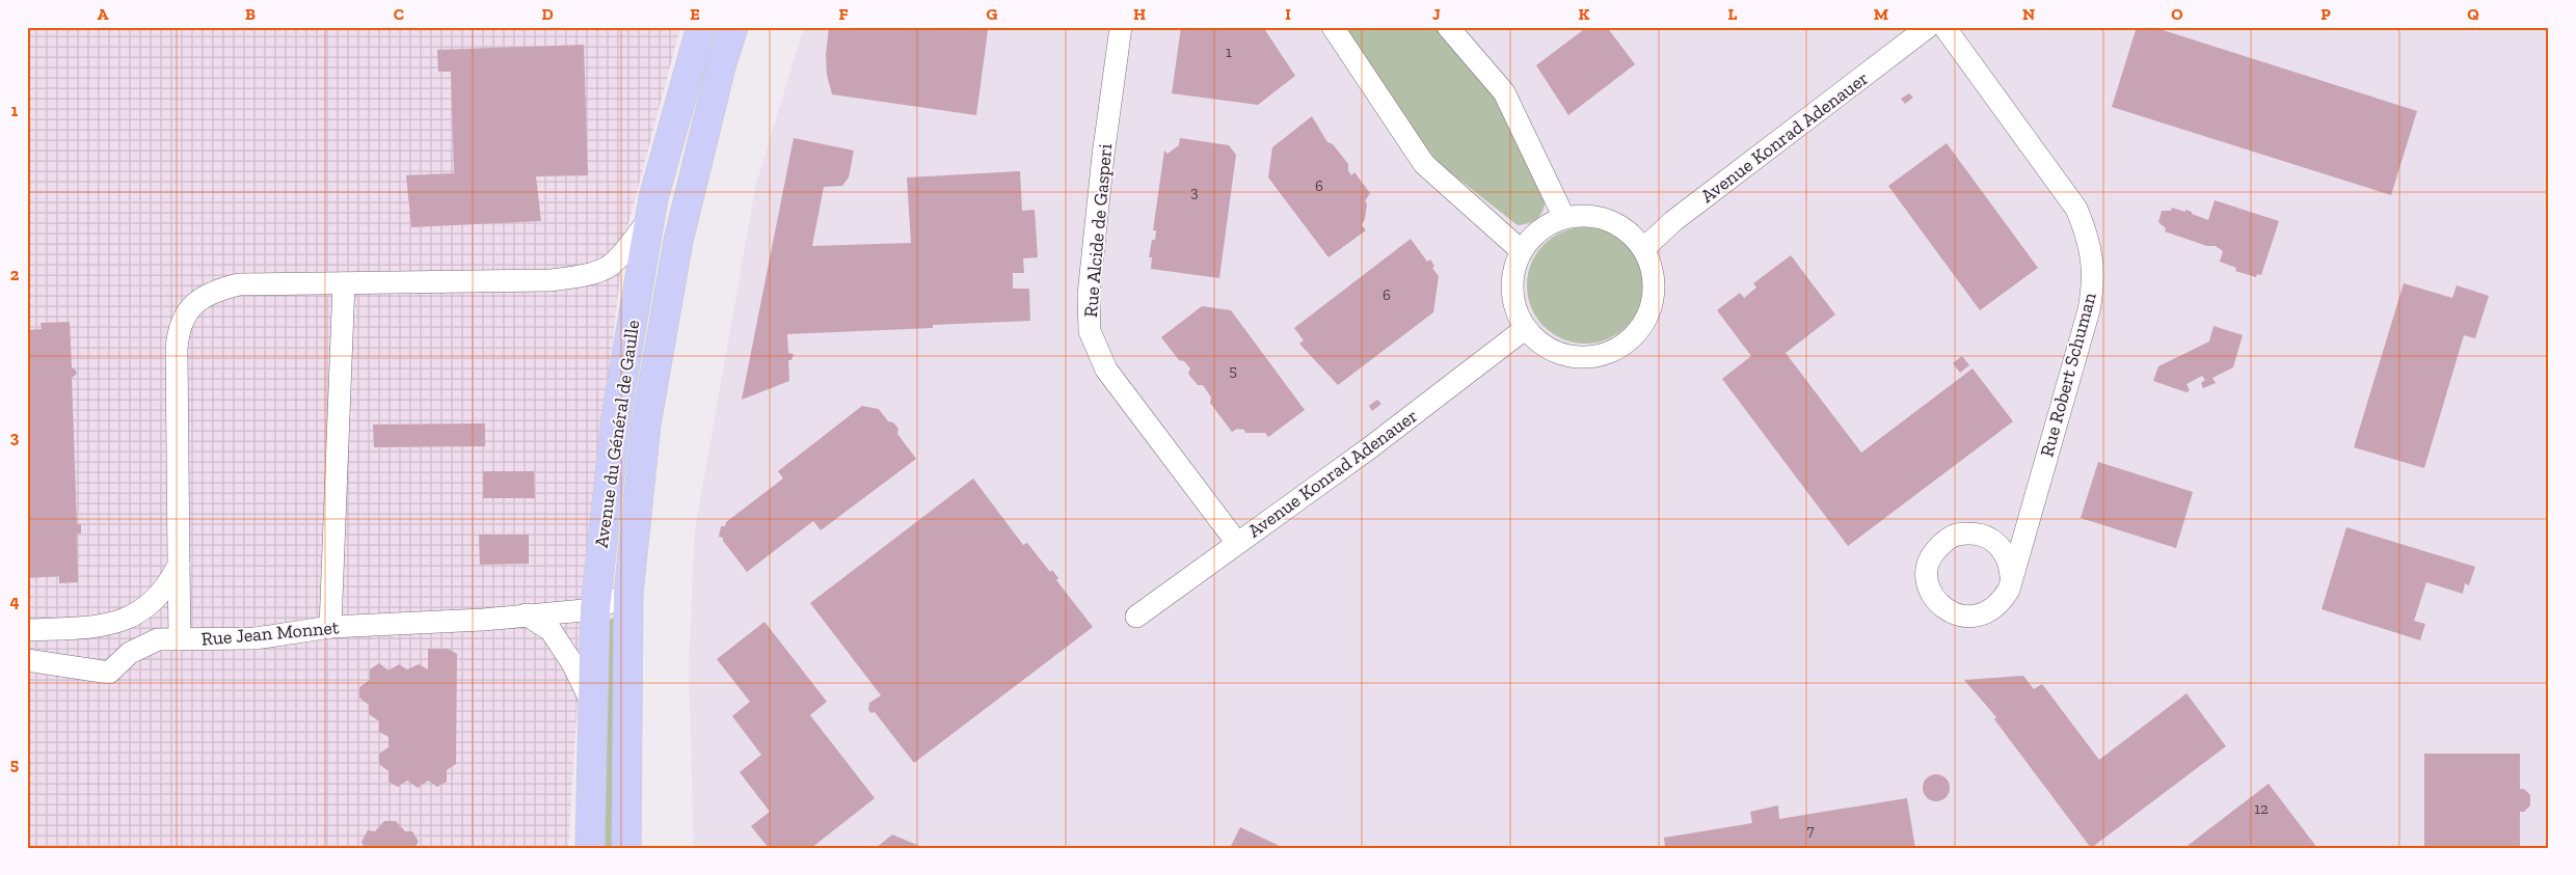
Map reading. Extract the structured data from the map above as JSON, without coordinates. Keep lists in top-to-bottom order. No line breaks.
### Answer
{"streets":{"main road":["Avenue du Général de Gaulle"],"street":["Avenue Konrad Adenauer","Rue Alcide de Gasperi","Rue Robert Schuman","Rue Jean Monnet"]},"crossings":[["Avenue Konrad Adenauer","Rue Alcide de Gasperi"],["Avenue du Général de Gaulle","Rue Jean Monnet"]],"house_numbers":["1","6","3","6","5","12","7"],"grid":{"columns":["A","B","C","D","E","F","G","H","I","J","K","L","M","N","O","P","Q"],"rows":["1","2","3","4","5"]}}
